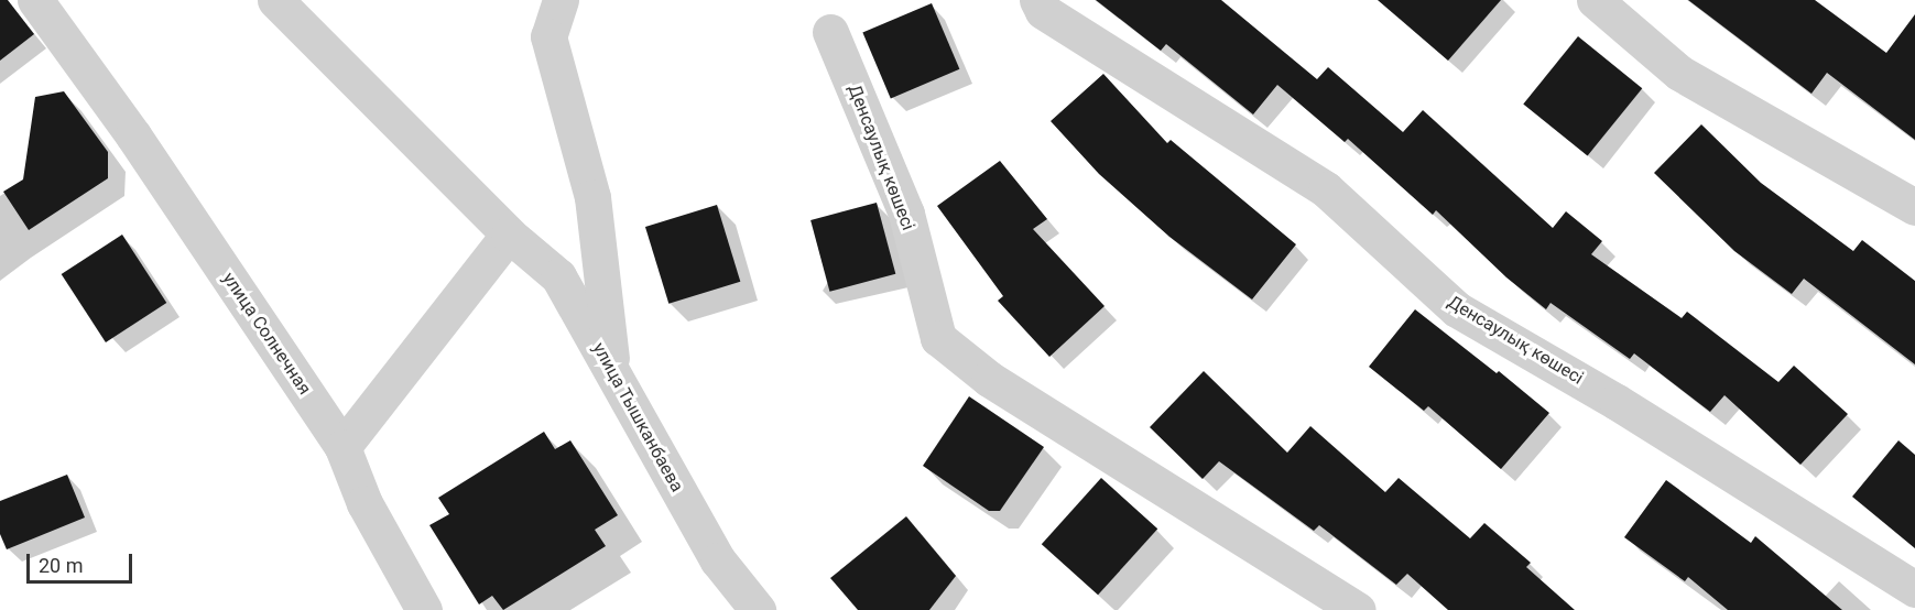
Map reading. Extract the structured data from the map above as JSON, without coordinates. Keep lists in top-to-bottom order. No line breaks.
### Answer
{"streets":{"street":["Денсаулық көшесі","улица Солнечная","улица Тышканбаева"]},"scale_bar":"20 m"}
